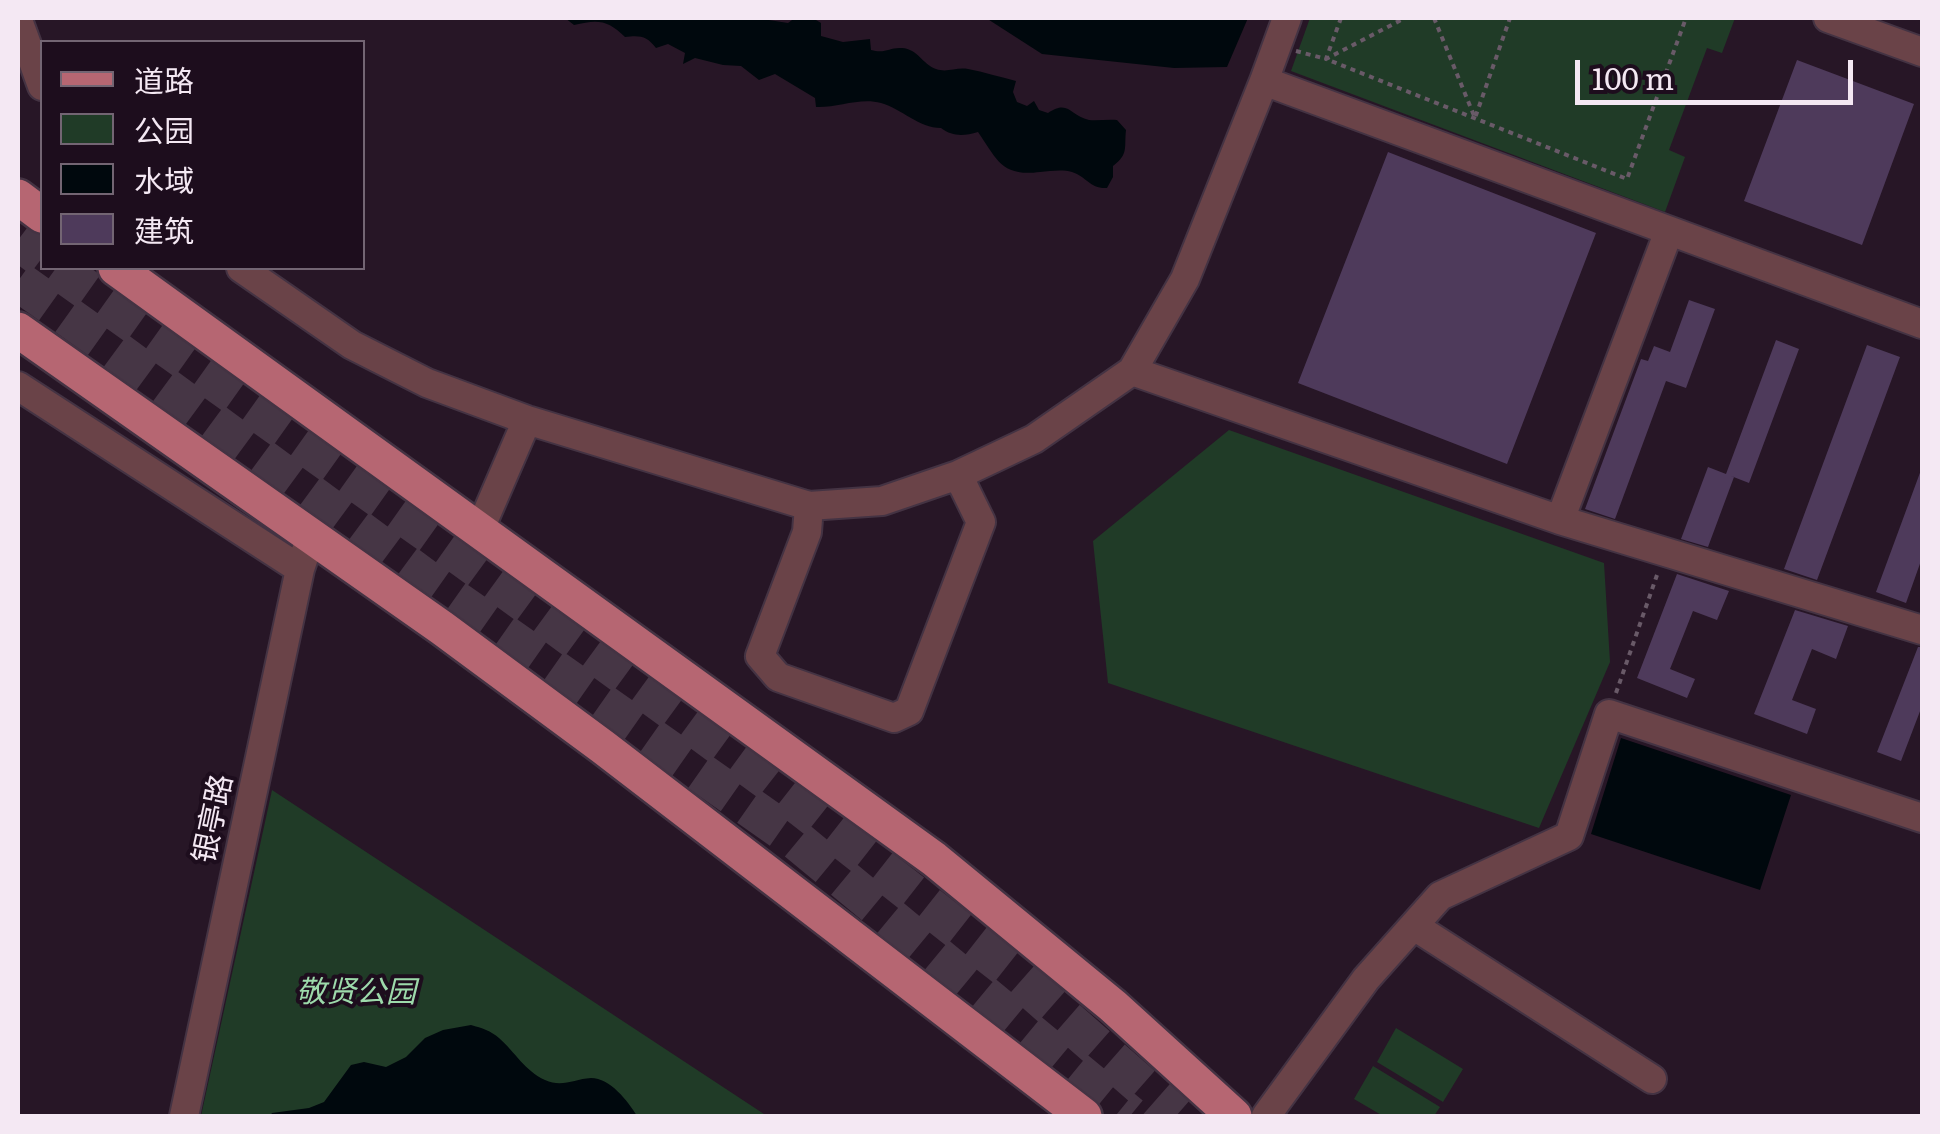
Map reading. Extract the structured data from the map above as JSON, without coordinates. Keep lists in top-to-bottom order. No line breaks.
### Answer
{"streets":{"street":["银亭路"]},"parks":["敬贤公园"],"legend":["道路","公园","水域","建筑"],"scale_bar":"100 m"}
